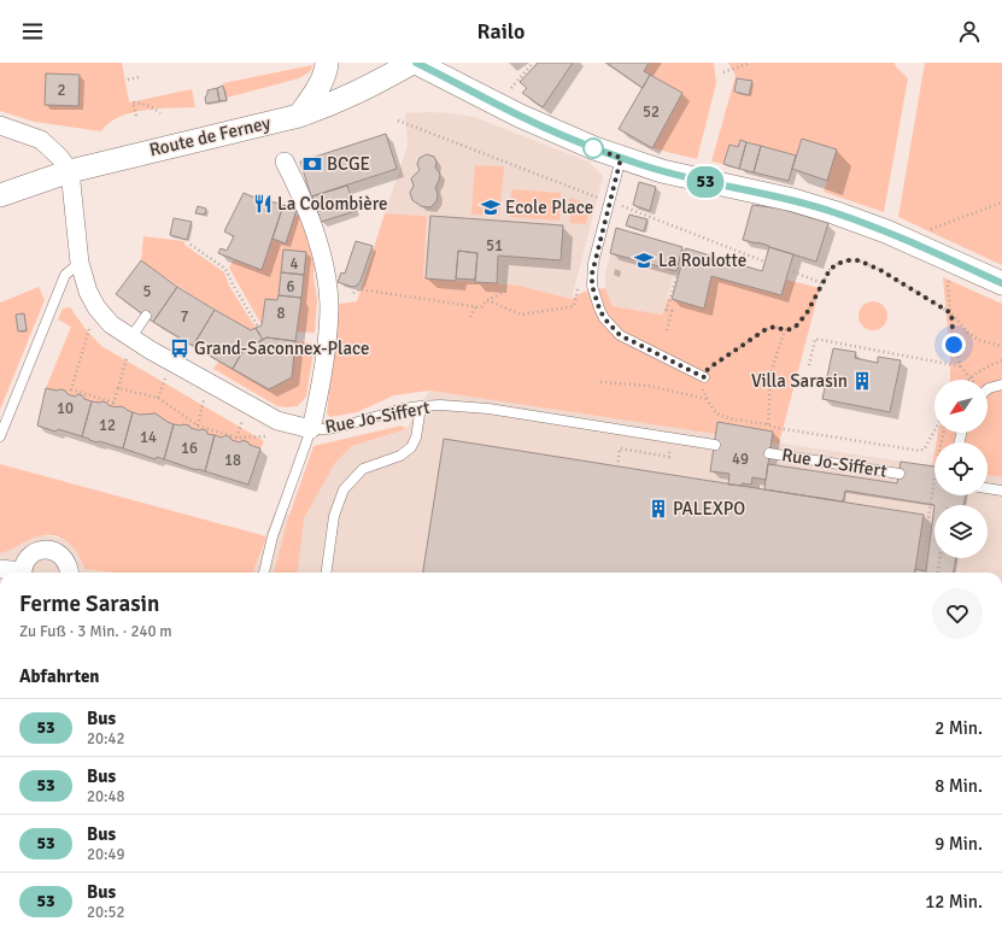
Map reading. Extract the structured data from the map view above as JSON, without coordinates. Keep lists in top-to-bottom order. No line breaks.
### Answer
{"streets":{"street":["Route de Ferney","Rue Jo-Siffert"]},"crossings":[["Route de Ferney","Rue Jo-Siffert"]],"places":{"bank":["BCGE"],"restaurant":["La Colombière"],"school or university":["Ecole Place","La Roulotte"],"bus stop":["Grand-Saconnex-Place"],"building":["Villa Sarasin","PALEXPO"]},"lines":["bus line 53"],"house_numbers":["2","52","51","4","6","5","8","7","10","12","14","16","49","18"],"north":"bottom left","page":{"header":"Railo","on_map":"53","heading":[["Ferme Sarasin","Zu Fuß · 3 Min. · 240 m"],"Abfahrten"],"list":[{"mark":"53","name":"Bus","note":"20:42","value":"2 Min."},{"mark":"53","name":"Bus","note":"20:48","value":"8 Min."},{"mark":"53","name":"Bus","note":"20:49","value":"9 Min."},{"mark":"53","name":"Bus","note":"20:52","value":"12 Min."}]}}
